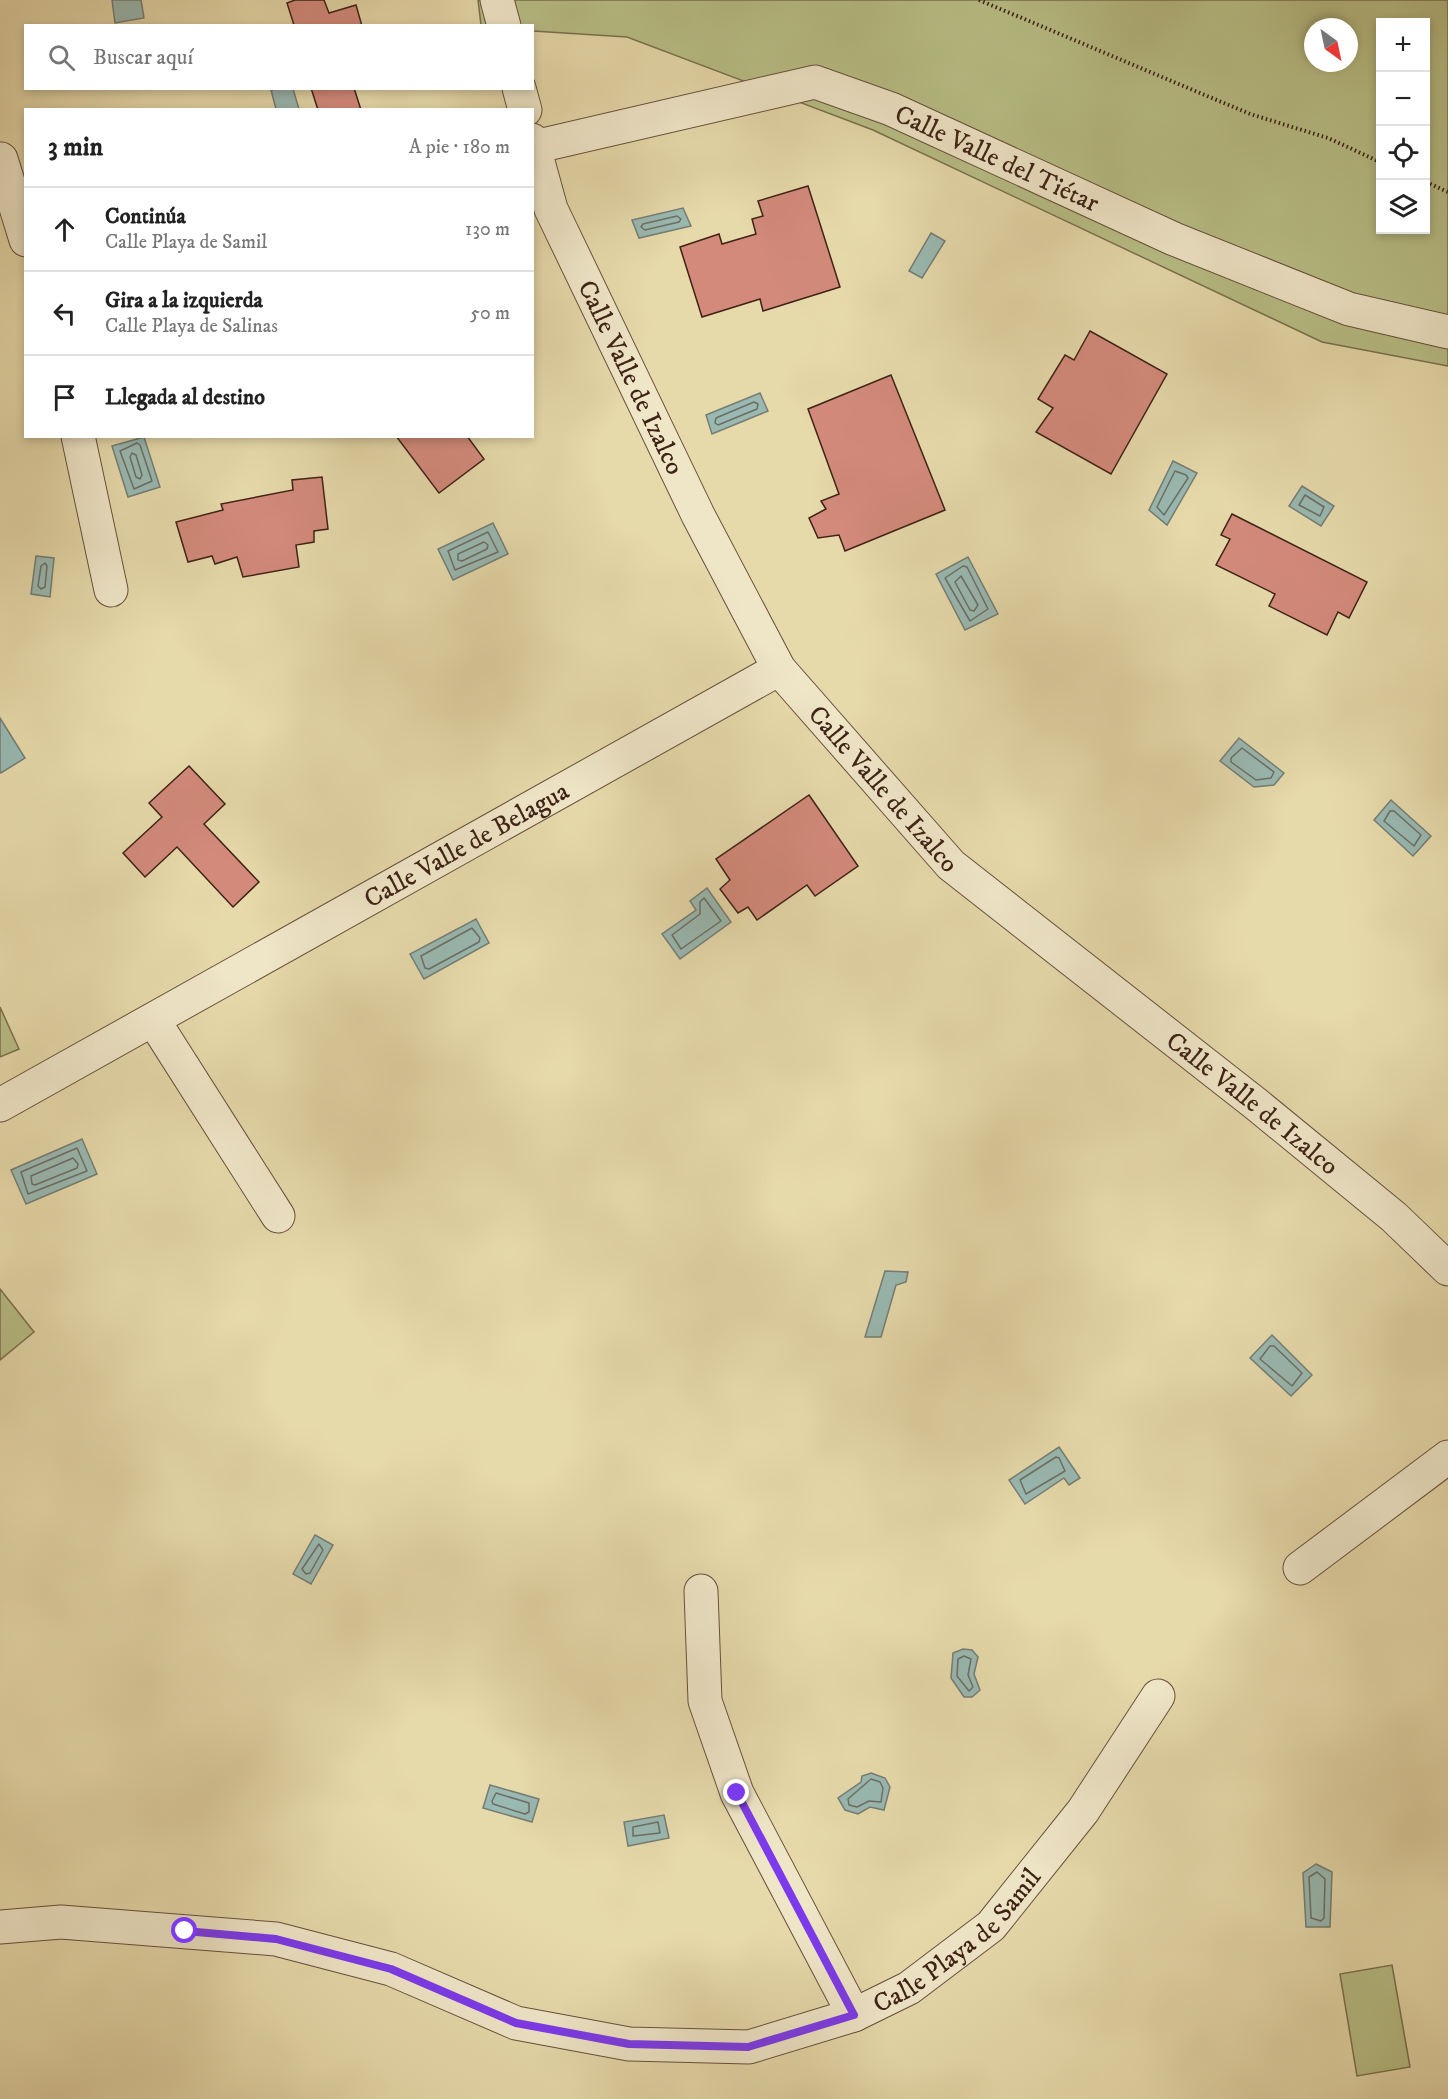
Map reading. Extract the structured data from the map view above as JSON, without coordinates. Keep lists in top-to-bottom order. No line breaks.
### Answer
{"streets":{"street":["Calle Valle del Tiétar","Calle Valle de Izalco","Calle Valle de Belagua","Calle Playa de Samil"]},"crossings":[["Calle Valle de Izalco","Calle Valle de Belagua"]],"north":"bottom right","page":{"map_buttons":["+","−"],"search":"Buscar aquí","heading":["3 min","A pie · 180 m"],"list":[["Continúa","Calle Playa de Samil","130 m"],["Gira a la izquierda","Calle Playa de Salinas","50 m"],"Llegada al destino"]}}
